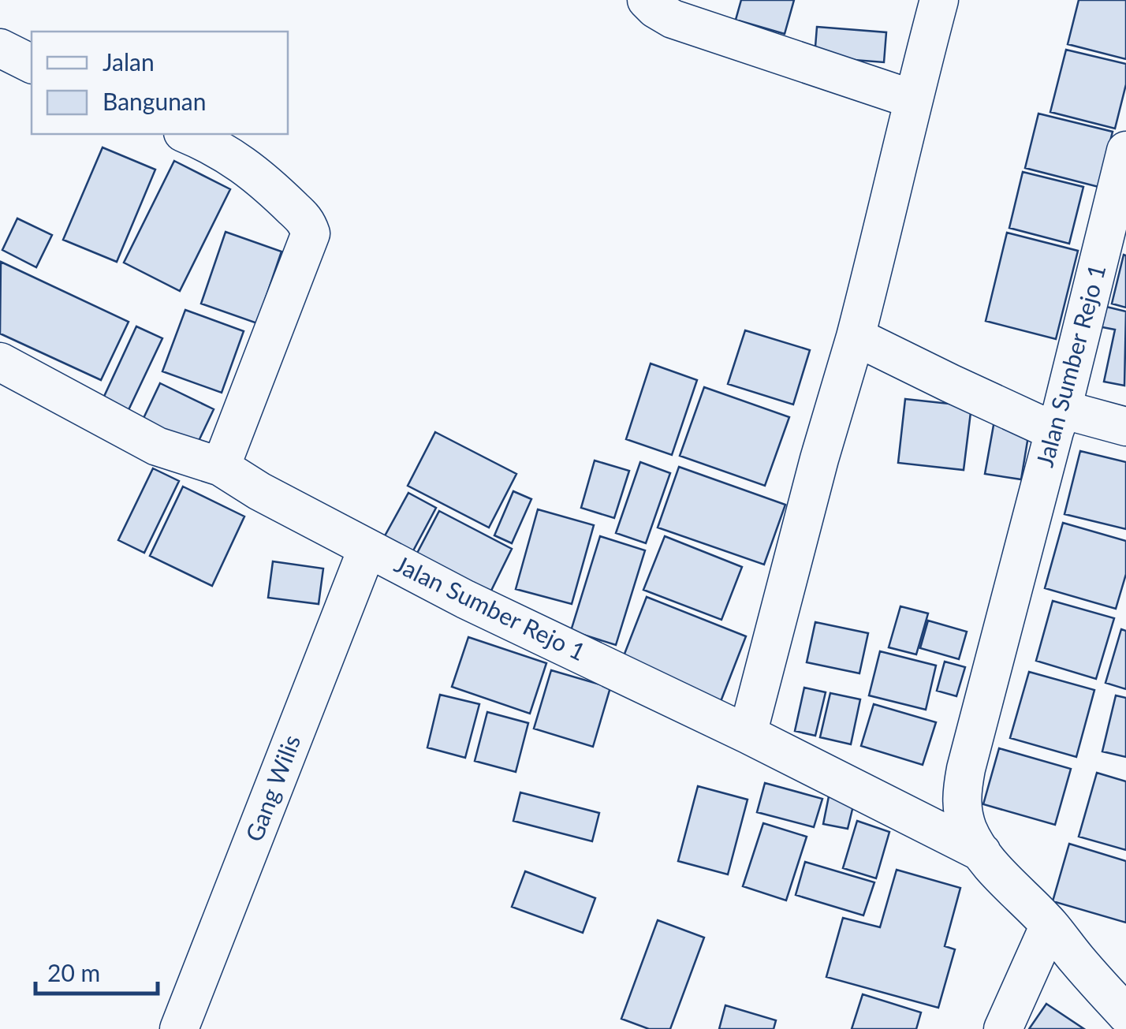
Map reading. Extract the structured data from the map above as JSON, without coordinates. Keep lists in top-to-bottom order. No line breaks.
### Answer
{"streets":{"street":["Jalan Sumber Rejo 1","Gang Wilis"]},"crossings":[["Jalan Sumber Rejo 1","Gang Wilis"]],"legend":["Jalan","Bangunan"],"scale_bar":"20 m"}
